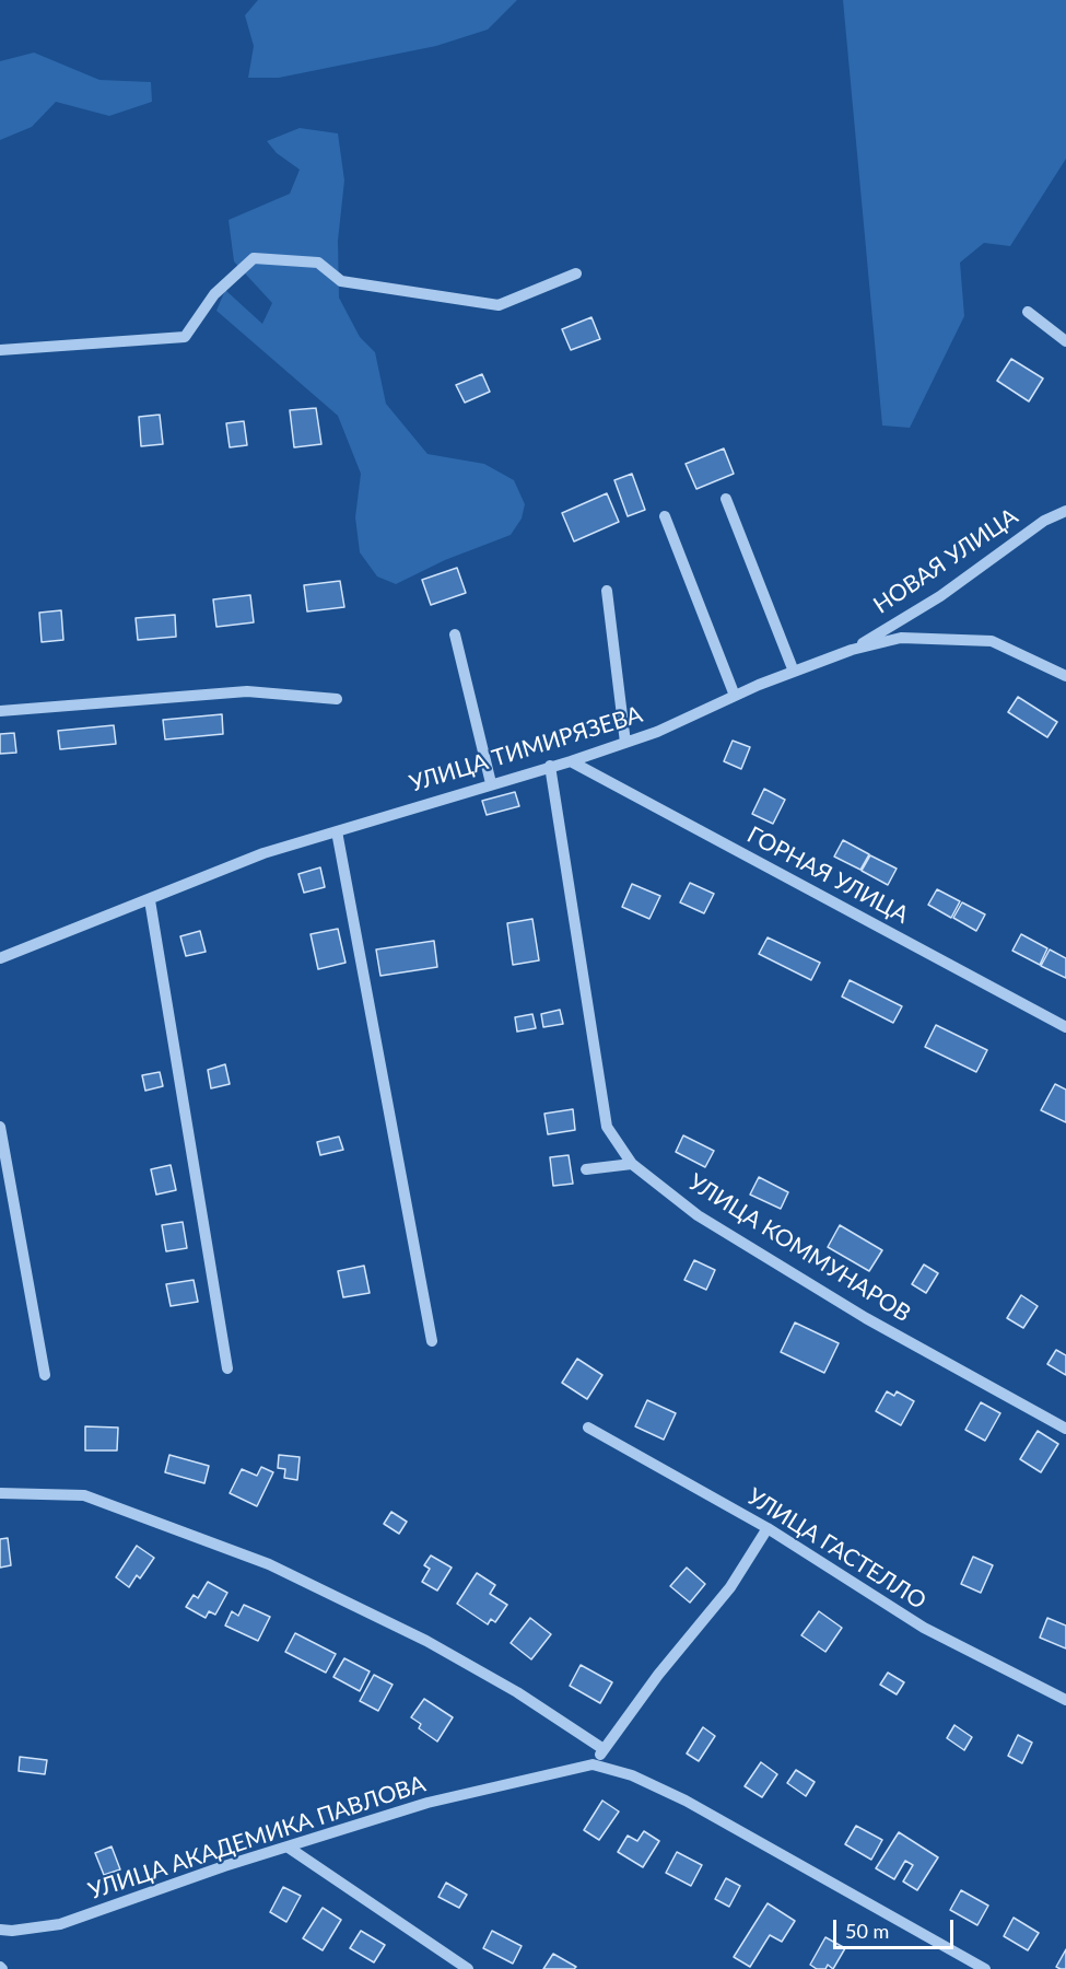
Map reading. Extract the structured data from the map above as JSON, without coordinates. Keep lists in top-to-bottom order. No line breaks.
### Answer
{"streets":{"street":["НОВАЯ УЛИЦА","УЛИЦА ТИМИРЯЗЕВА","ГОРНАЯ УЛИЦА","УЛИЦА КОММУНАРОВ","УЛИЦА ГАСТЕЛЛО","УЛИЦА АКАДЕМИКА ПАВЛОВА"]},"crossings":[["НОВАЯ УЛИЦА","УЛИЦА ТИМИРЯЗЕВА"],["УЛИЦА ТИМИРЯЗЕВА","ГОРНАЯ УЛИЦА"],["УЛИЦА ТИМИРЯЗЕВА","УЛИЦА КОММУНАРОВ"]],"scale_bar":"50 m"}
